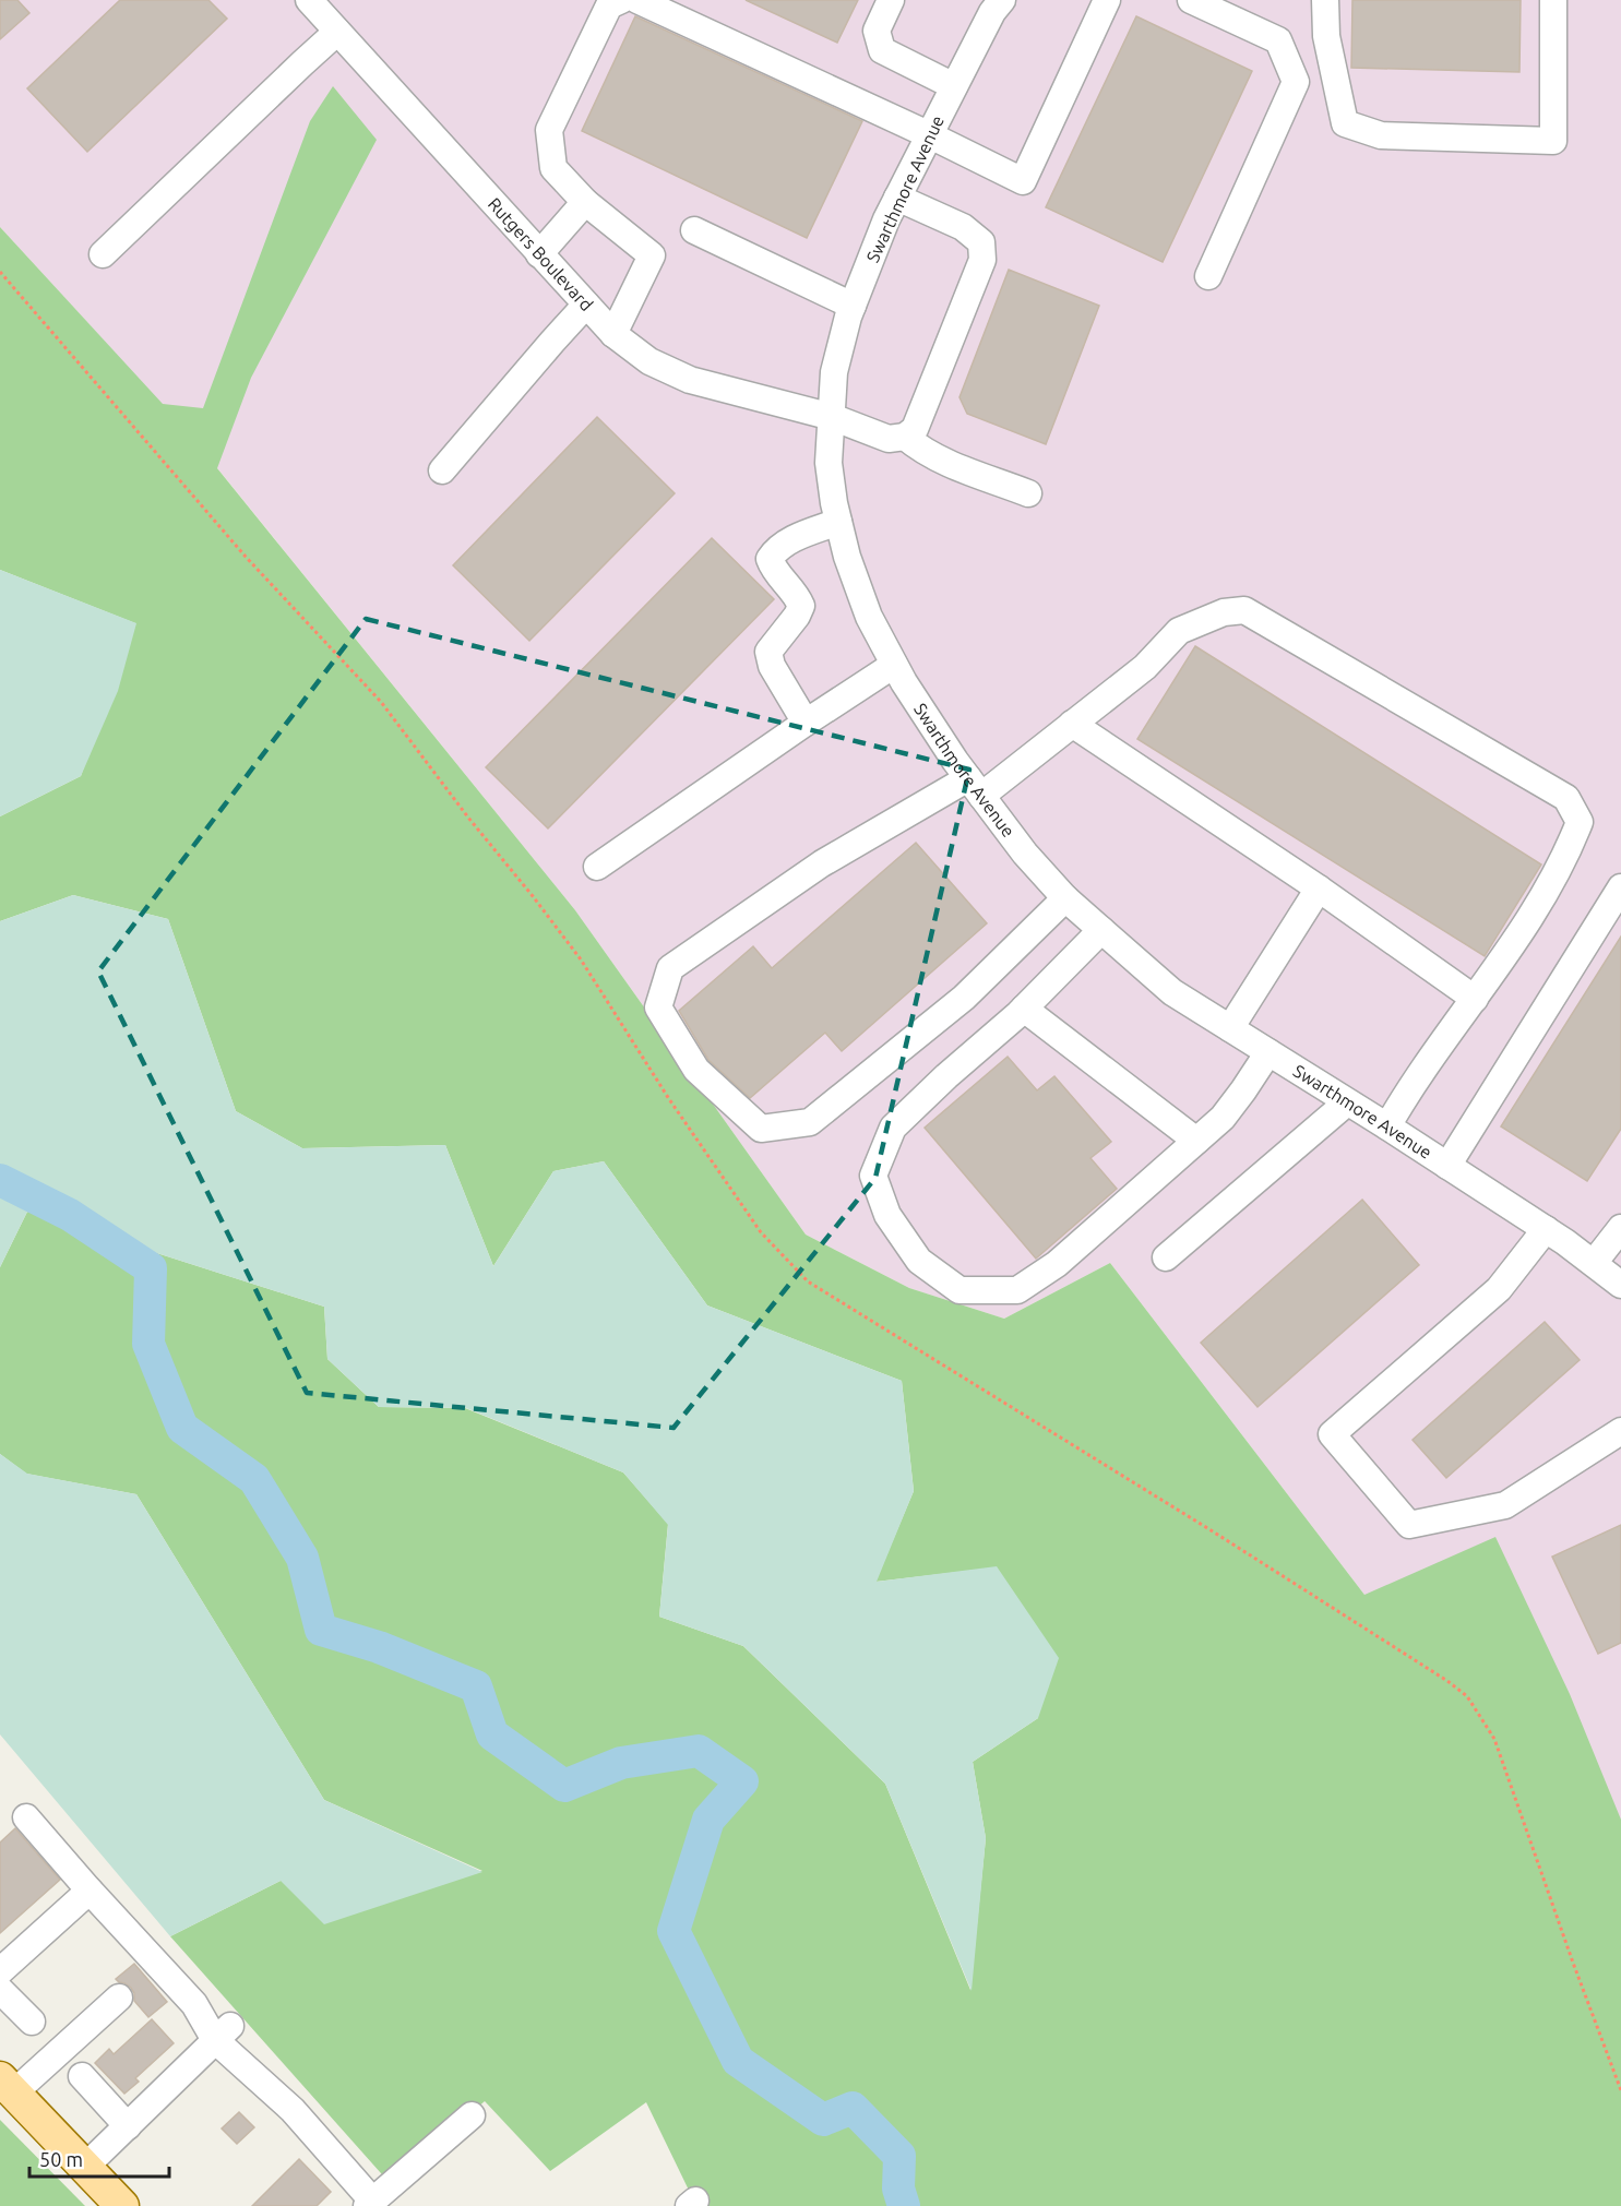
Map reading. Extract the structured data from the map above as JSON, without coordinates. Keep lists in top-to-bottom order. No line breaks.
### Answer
{"streets":{"street":["Swarthmore Avenue","Rutgers Boulevard"]},"crossings":[["Swarthmore Avenue","Rutgers Boulevard"]],"scale_bar":"50 m"}
